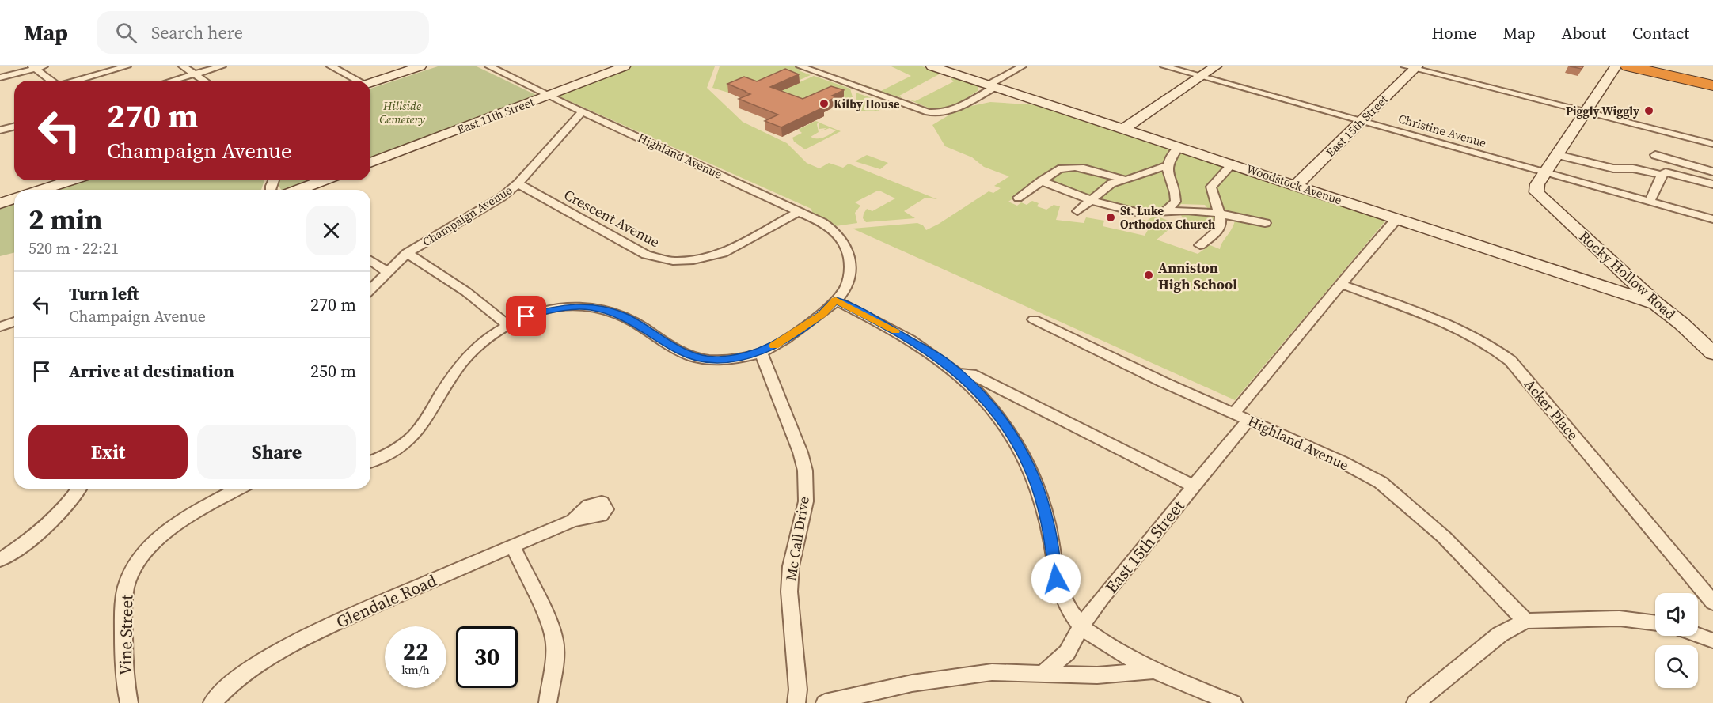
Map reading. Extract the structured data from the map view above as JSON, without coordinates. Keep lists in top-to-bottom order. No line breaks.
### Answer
{"streets":{"street":["East 11th Street","East 15th Street","Christine Avenue","Highland Avenue","Woodstock Avenue","Champaign Avenue","Crescent Avenue","Rocky Hollow Road","Acker Place","Mc Call Drive","Glendale Road","Vine Street"]},"crossings":[["East 11th Street","Highland Avenue"],["East 15th Street","Christine Avenue"],["East 15th Street","Highland Avenue"],["East 15th Street","Woodstock Avenue"],["East 15th Street","Acker Place"],["Christine Avenue","Rocky Hollow Road"],["Highland Avenue","Champaign Avenue"],["Highland Avenue","Crescent Avenue"],["Woodstock Avenue","Rocky Hollow Road"],["Champaign Avenue","Crescent Avenue"]],"parks":["Hillside Cemetery"],"places":["Kilby House","Piggly Wiggly","St. Luke Orthodox Church","Anniston High School"],"page":{"header":"Map","search":"Search here","nav":["Home","Map","About","Contact"],"turn":["270 m","Champaign Avenue"],"heading":["2 min","520 m · 22:21"],"list":[{"name":"Turn left","note":"Champaign Avenue","value":"270 m"},{"name":"Arrive at destination","value":"250 m"}],"buttons":["Exit","Share"],"speed":"22 km/h","limit":"30"}}
